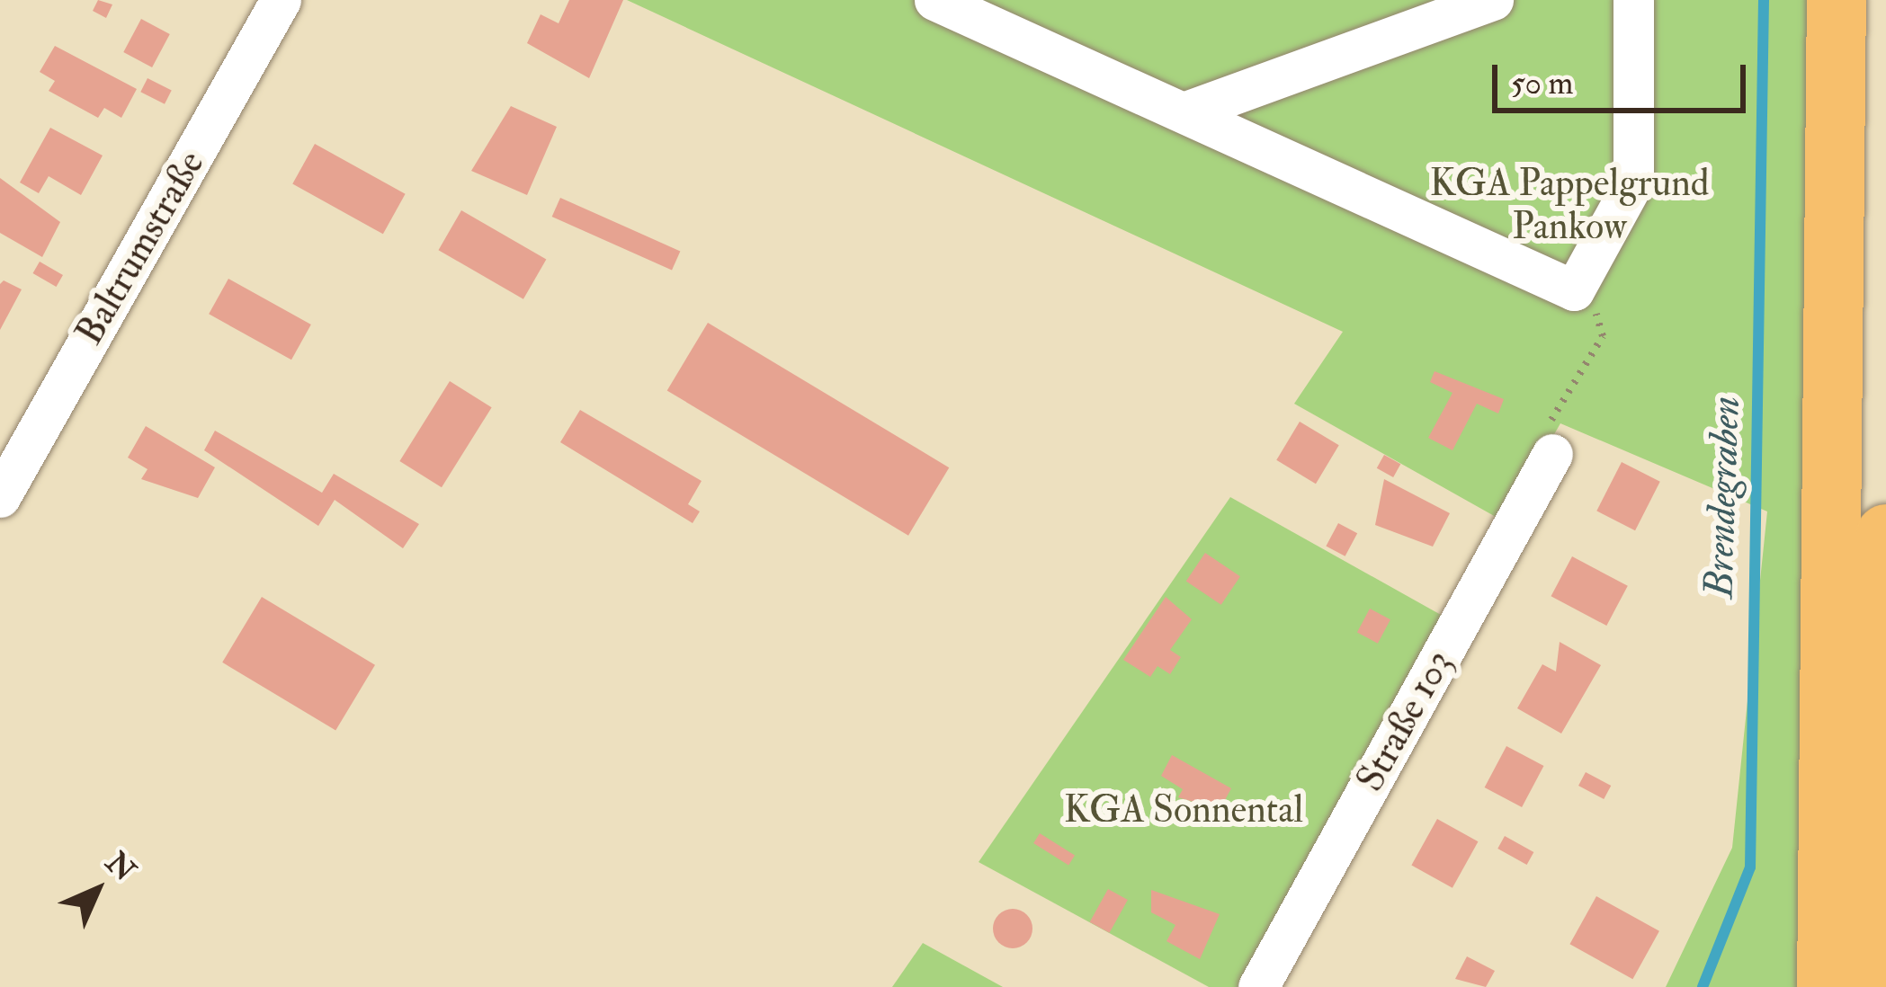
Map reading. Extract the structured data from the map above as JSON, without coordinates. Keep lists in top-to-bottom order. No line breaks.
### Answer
{"streets":{"street":["Baltrumstraße","Straße 103"]},"water":["Brendegraben"],"parks":["KGA Pappelgrund Pankow","KGA Sonnental"],"scale_bar":"50 m","north":"top right"}
